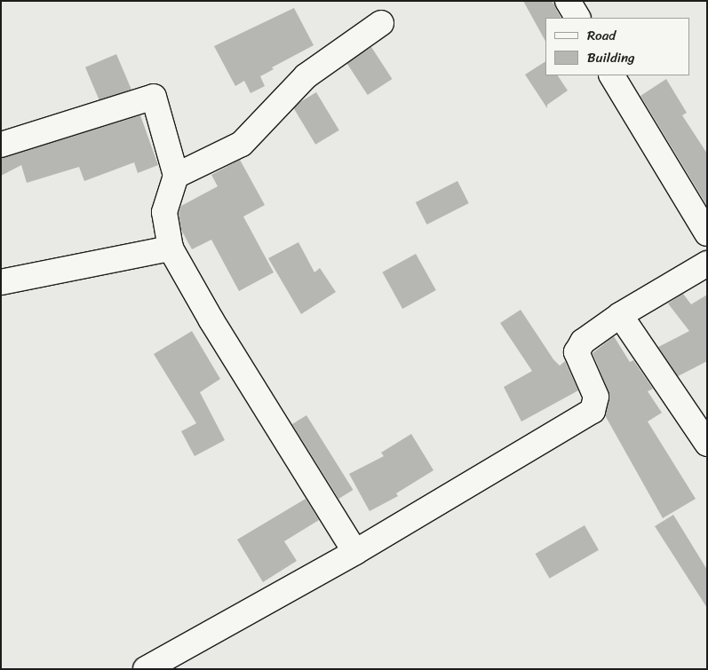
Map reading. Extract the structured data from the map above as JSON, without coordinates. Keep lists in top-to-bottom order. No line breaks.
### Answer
{"legend":["Road","Building"]}
